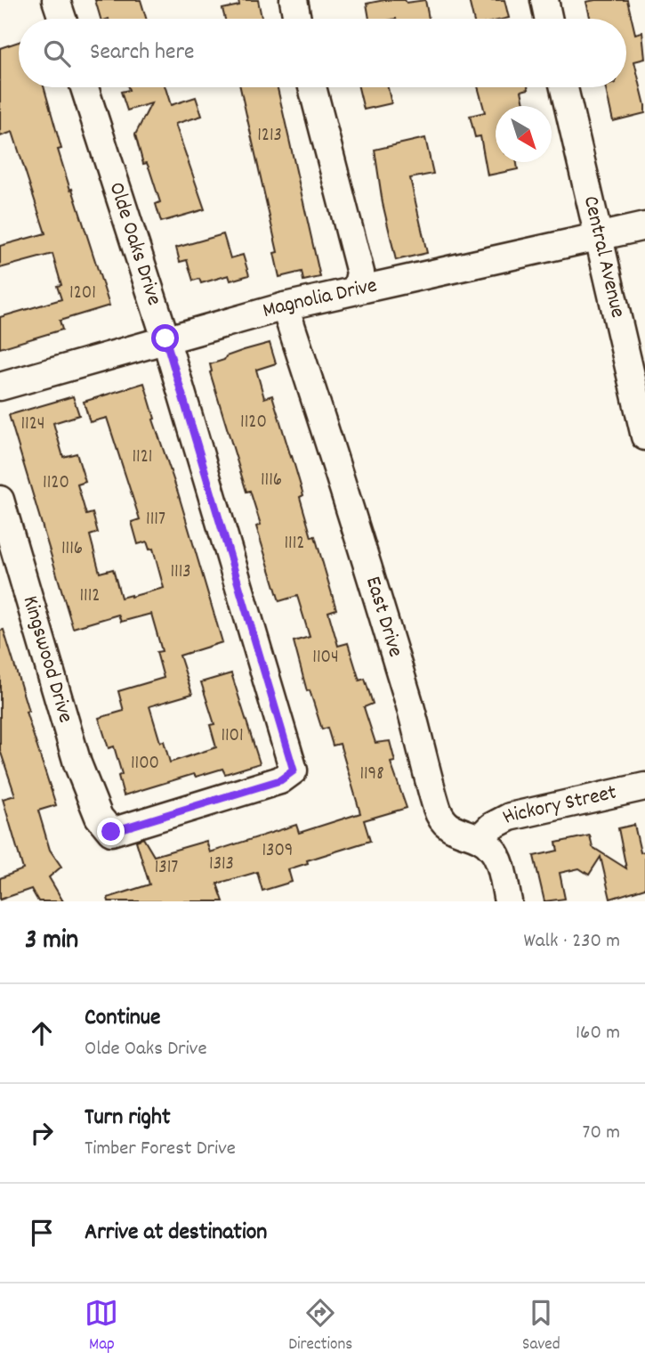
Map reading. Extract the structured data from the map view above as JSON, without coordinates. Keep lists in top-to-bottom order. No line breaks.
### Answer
{"streets":{"street":["Olde Oaks Drive","Central Avenue","Magnolia Drive","East Drive","Kingswood Drive","Hickory Street"]},"crossings":[["Olde Oaks Drive","Magnolia Drive"],["Olde Oaks Drive","Kingswood Drive"],["Central Avenue","Magnolia Drive"],["Magnolia Drive","East Drive"],["East Drive","Hickory Street"]],"house_numbers":["1213","1201","1120","1124","1121","1116","1120","1117","1112","1116","1113","1112","1104","1101","1100","1198","1309","1313","1317"],"north":"bottom right","page":{"search":"Search here","heading":["3 min","Walk · 230 m"],"list":[["Continue","Olde Oaks Drive","160 m"],["Turn right","Timber Forest Drive","70 m"],"Arrive at destination"],"nav":["Map","Directions","Saved"]}}
